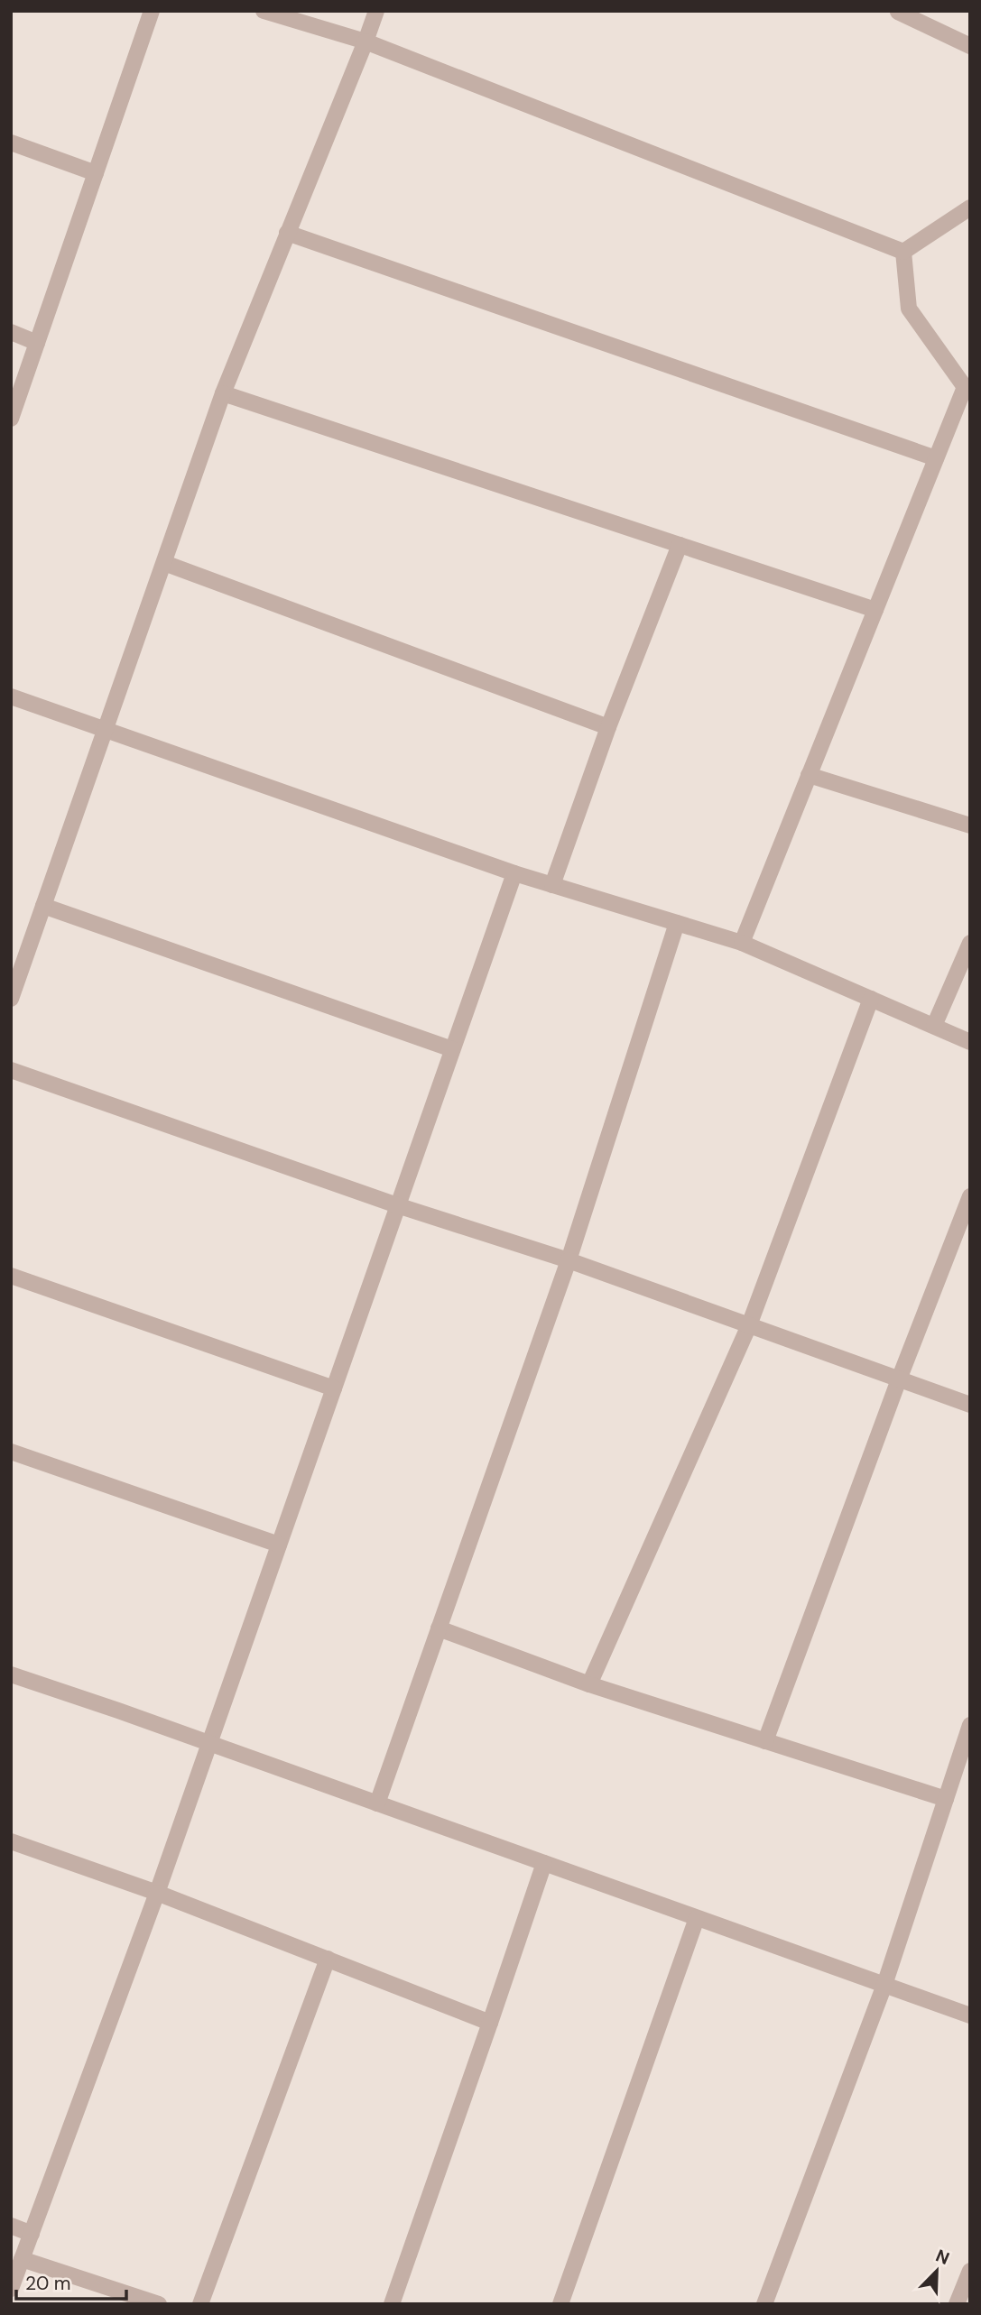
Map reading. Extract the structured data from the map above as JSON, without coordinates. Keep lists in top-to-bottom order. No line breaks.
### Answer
{"scale_bar":"20 m","north":"top right"}
